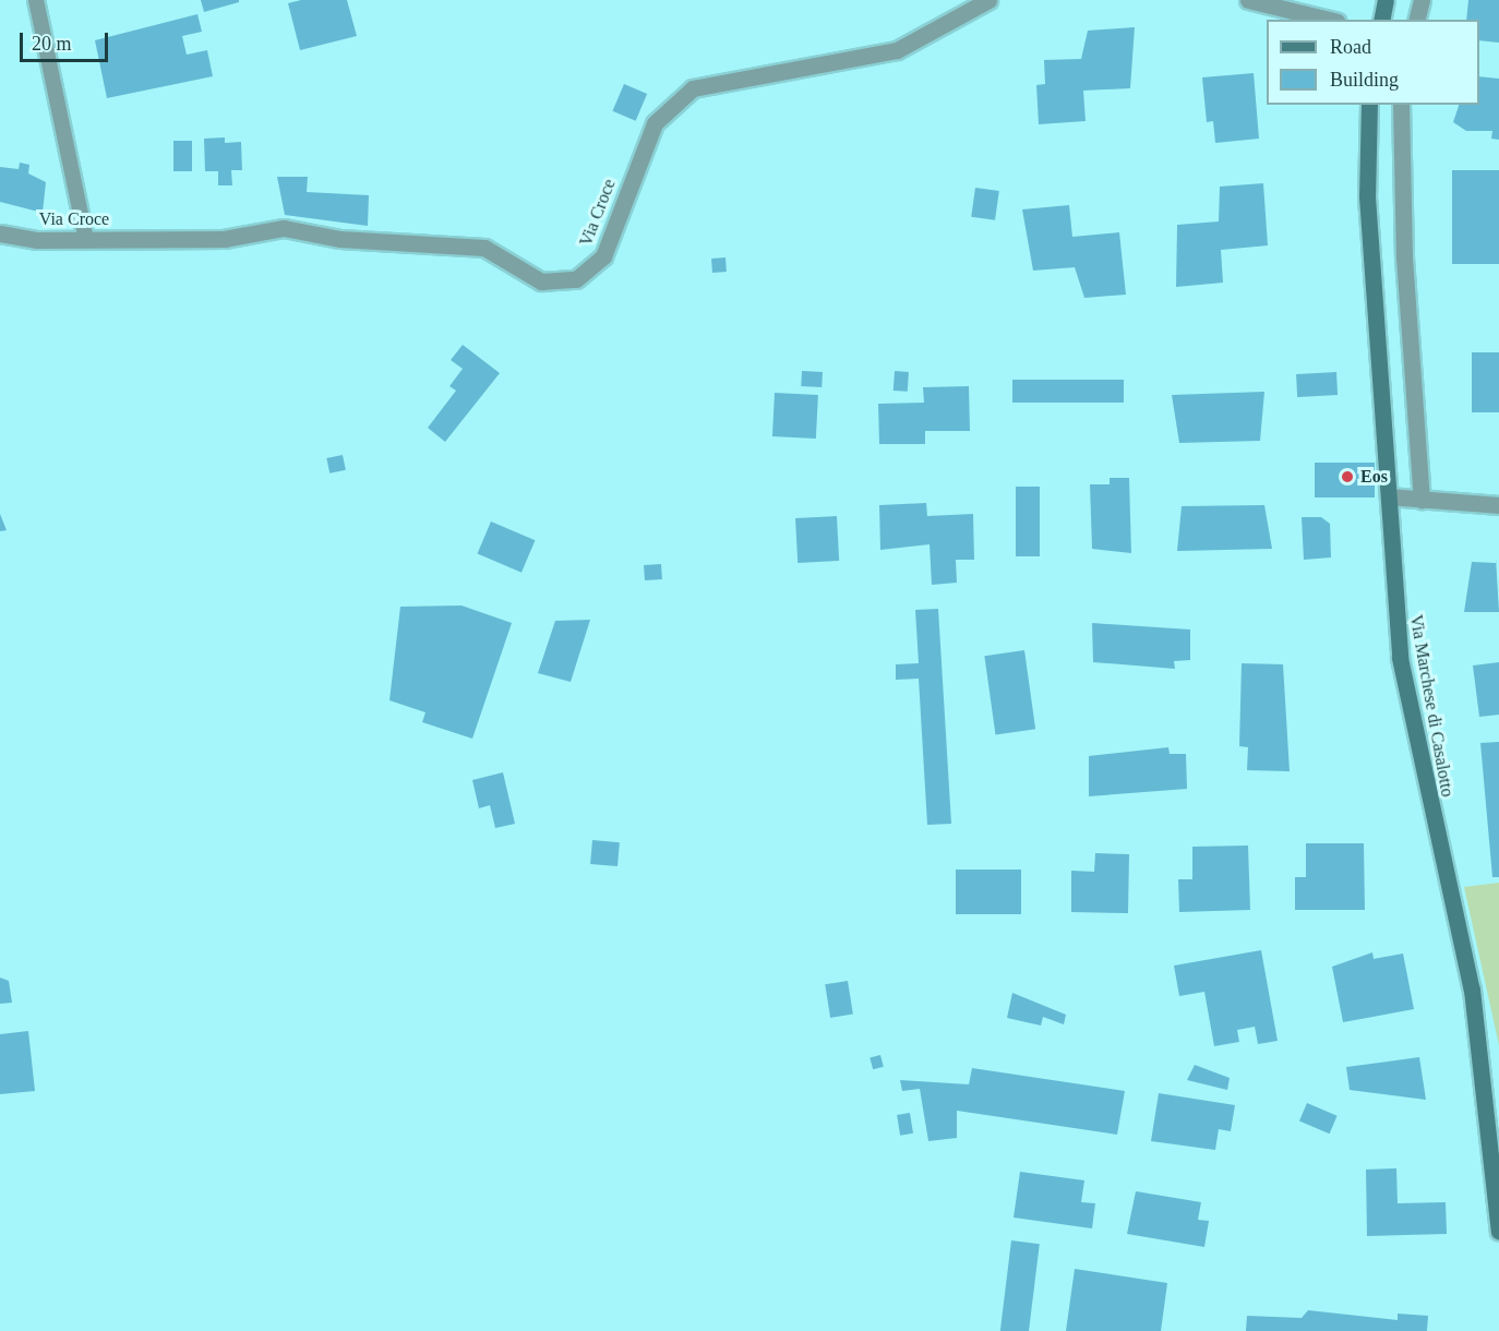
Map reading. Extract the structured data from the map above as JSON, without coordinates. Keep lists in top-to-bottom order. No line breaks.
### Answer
{"streets":{"street":["Via Croce","Via Marchese di Casalotto"]},"places":["Eos"],"legend":["Road","Building"],"scale_bar":"20 m"}
